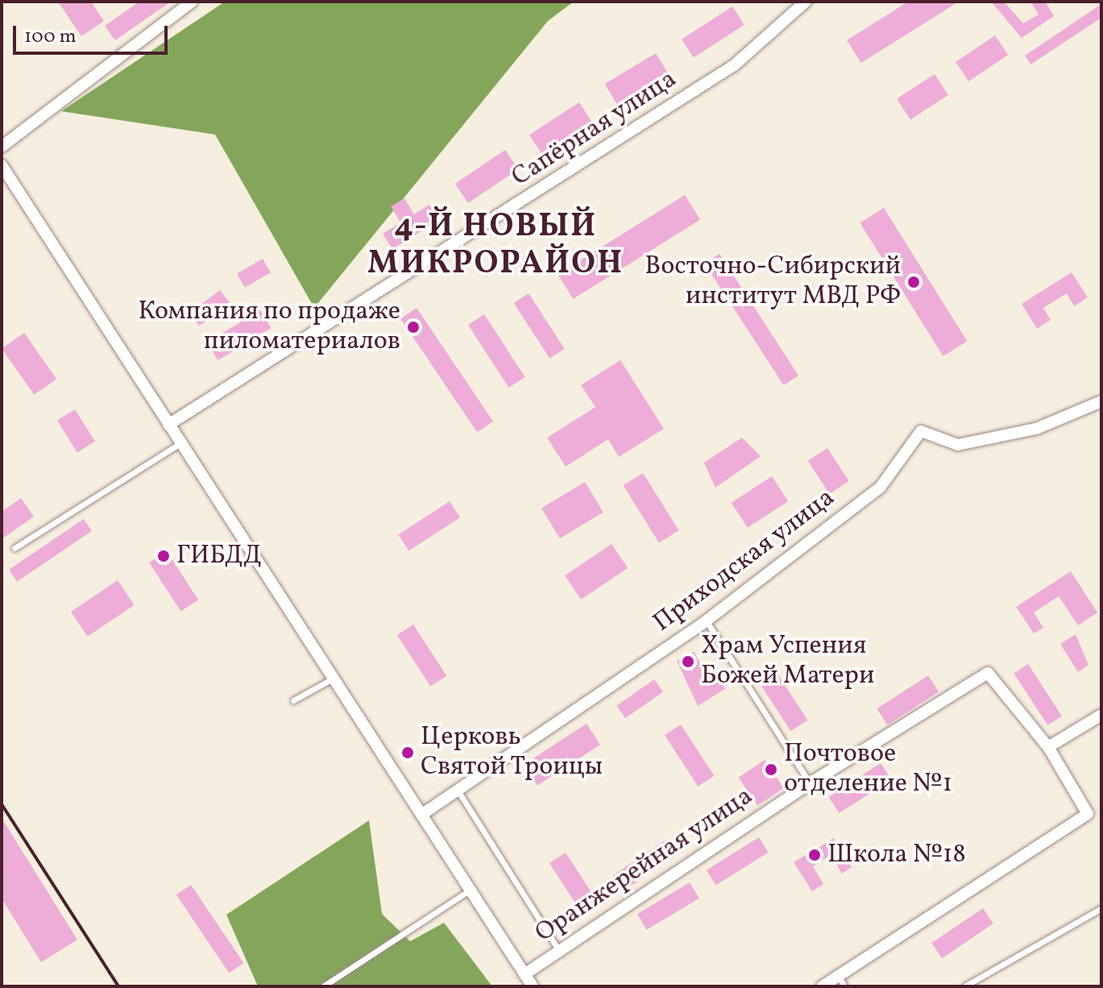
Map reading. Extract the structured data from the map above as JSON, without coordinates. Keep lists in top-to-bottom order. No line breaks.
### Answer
{"streets":{"street":["Сапёрная улица","Приходская улица","Оранжерейная улица"]},"districts":["4-Й НОВЫЙ МИКРОРАЙОН"],"places":["Восточно-Сибирский институт МВД РФ","Компания по продаже пиломатериалов","ГИБДД","Храм Успения Божей Матери","Церковь Святой Троицы","Почтовое отделение №1","Школа №18"],"scale_bar":"100 m"}
